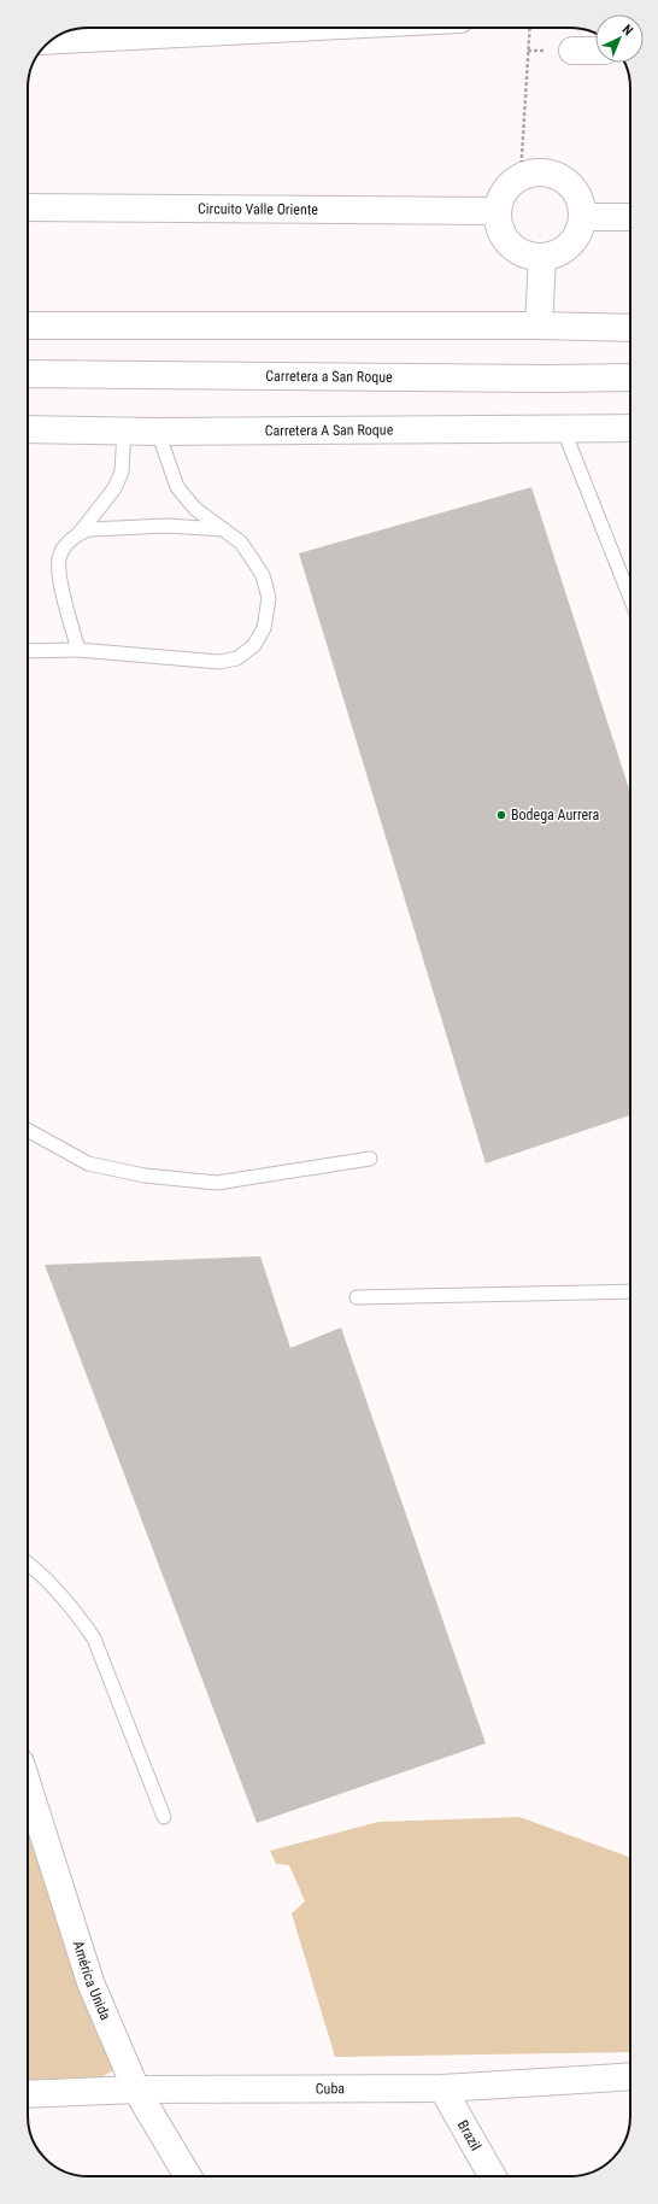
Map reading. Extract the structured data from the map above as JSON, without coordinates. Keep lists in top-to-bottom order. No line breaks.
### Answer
{"streets":{"street":["Circuito Valle Oriente","Carretera a San Roque","Carretera A San Roque","América Unida","Cuba","Brazil"]},"crossings":[["América Unida","Cuba"],["Cuba","Brazil"]],"places":["Bodega Aurrera"],"north":"top right"}
